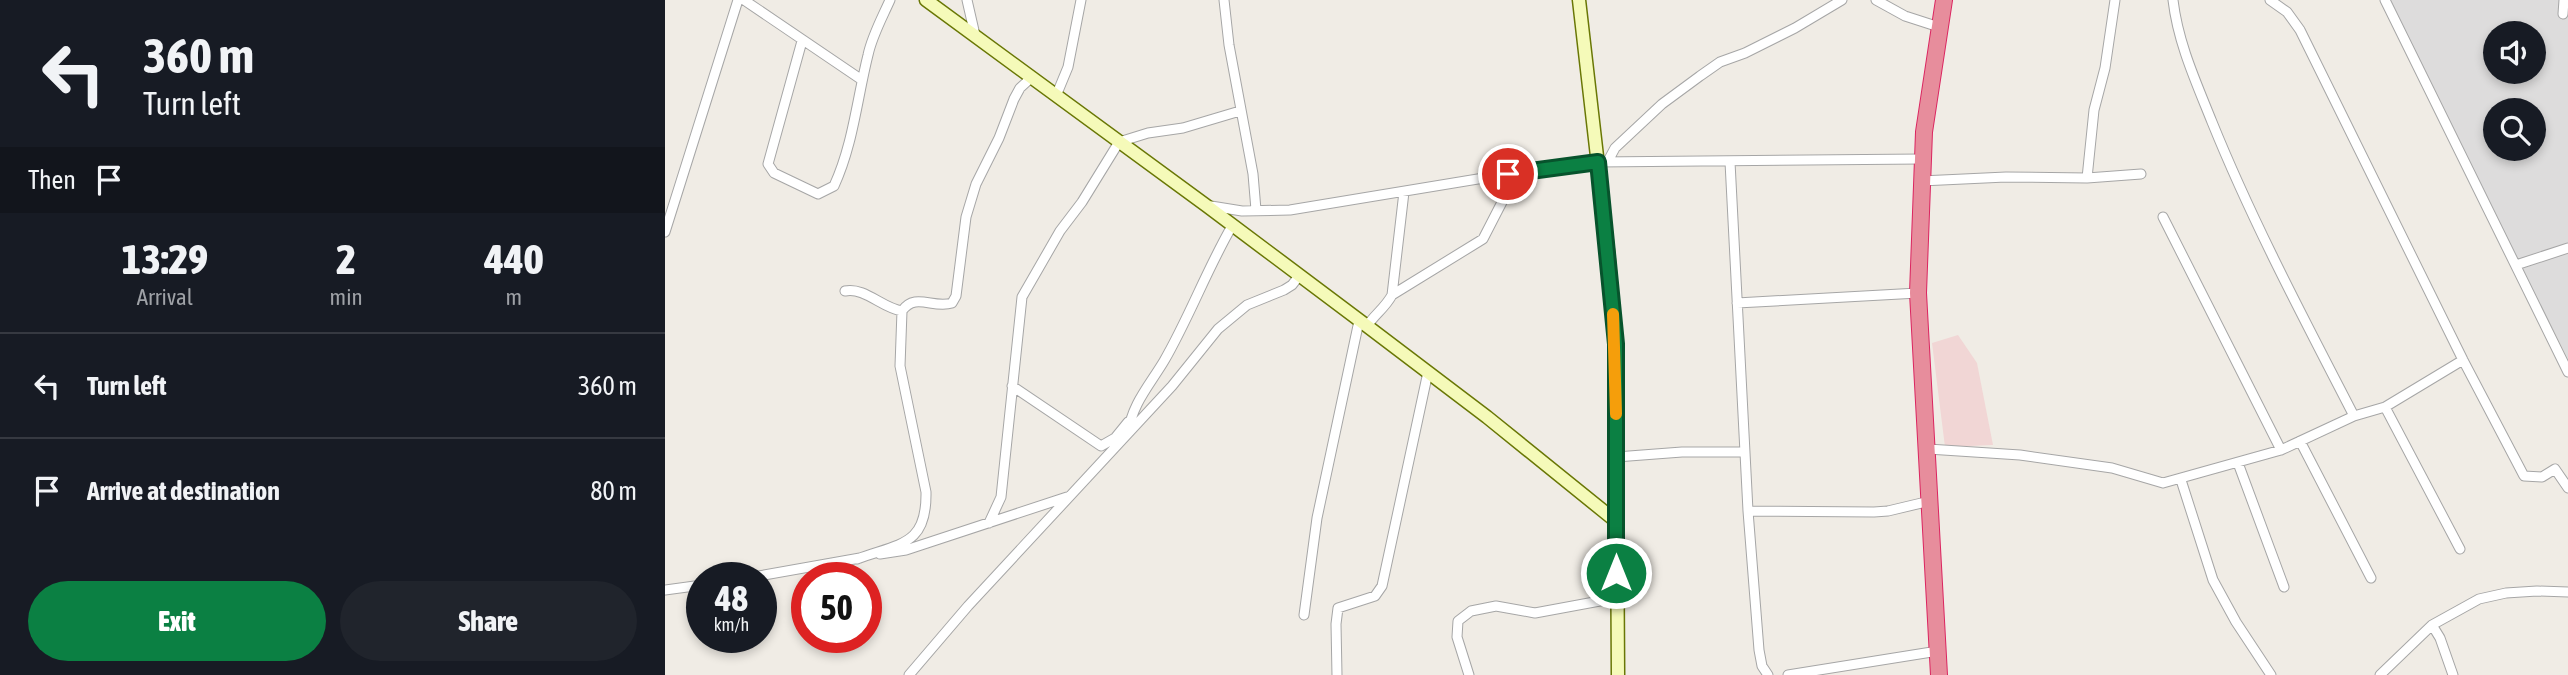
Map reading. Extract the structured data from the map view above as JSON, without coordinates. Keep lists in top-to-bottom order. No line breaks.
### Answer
{"page":{"turn":["360 m","Turn left"],"then":"Then","eta":["13:29","Arrival","2","min","440","m"],"list":[{"name":"Turn left","value":"360 m"},{"name":"Arrive at destination","value":"80 m"}],"speed":"48 km/h","limit":"50","buttons":["Exit","Share"]}}
